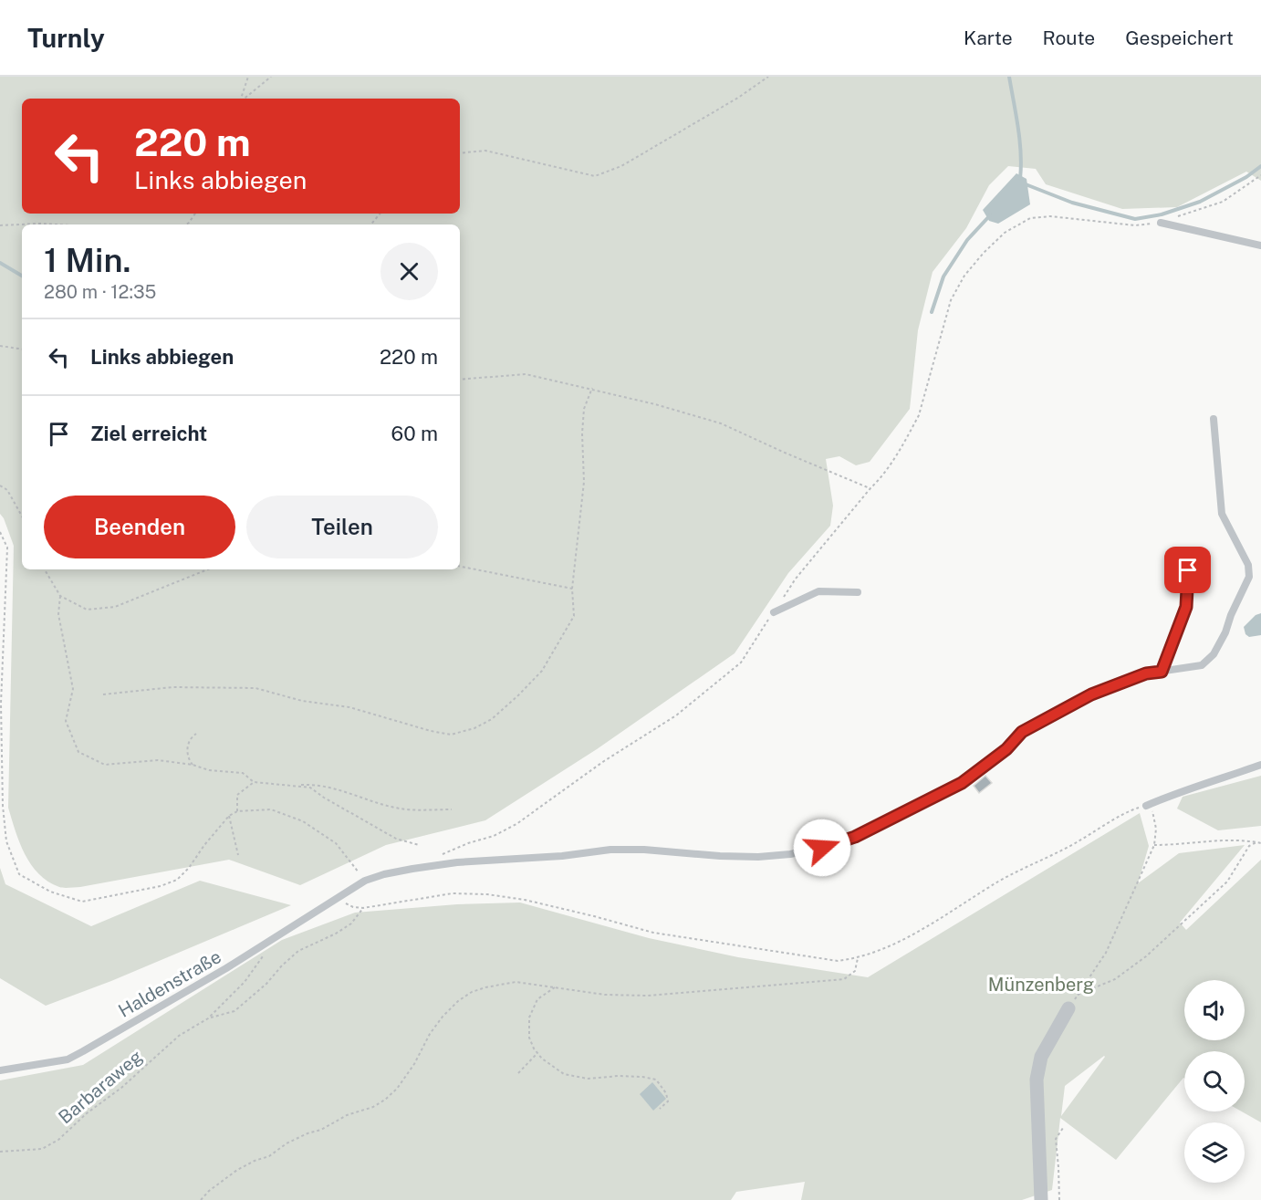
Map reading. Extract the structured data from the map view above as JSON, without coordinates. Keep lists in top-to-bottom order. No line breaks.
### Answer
{"streets":{"lane":["Haldenstraße"],"path":["Barbaraweg"]},"parks":["Münzenberg"],"page":{"header":"Turnly","nav":["Karte","Route","Gespeichert"],"turn":["220 m","Links abbiegen"],"heading":["1 Min.","280 m · 12:35"],"list":[{"name":"Links abbiegen","value":"220 m"},{"name":"Ziel erreicht","value":"60 m"}],"buttons":["Beenden","Teilen"]}}
